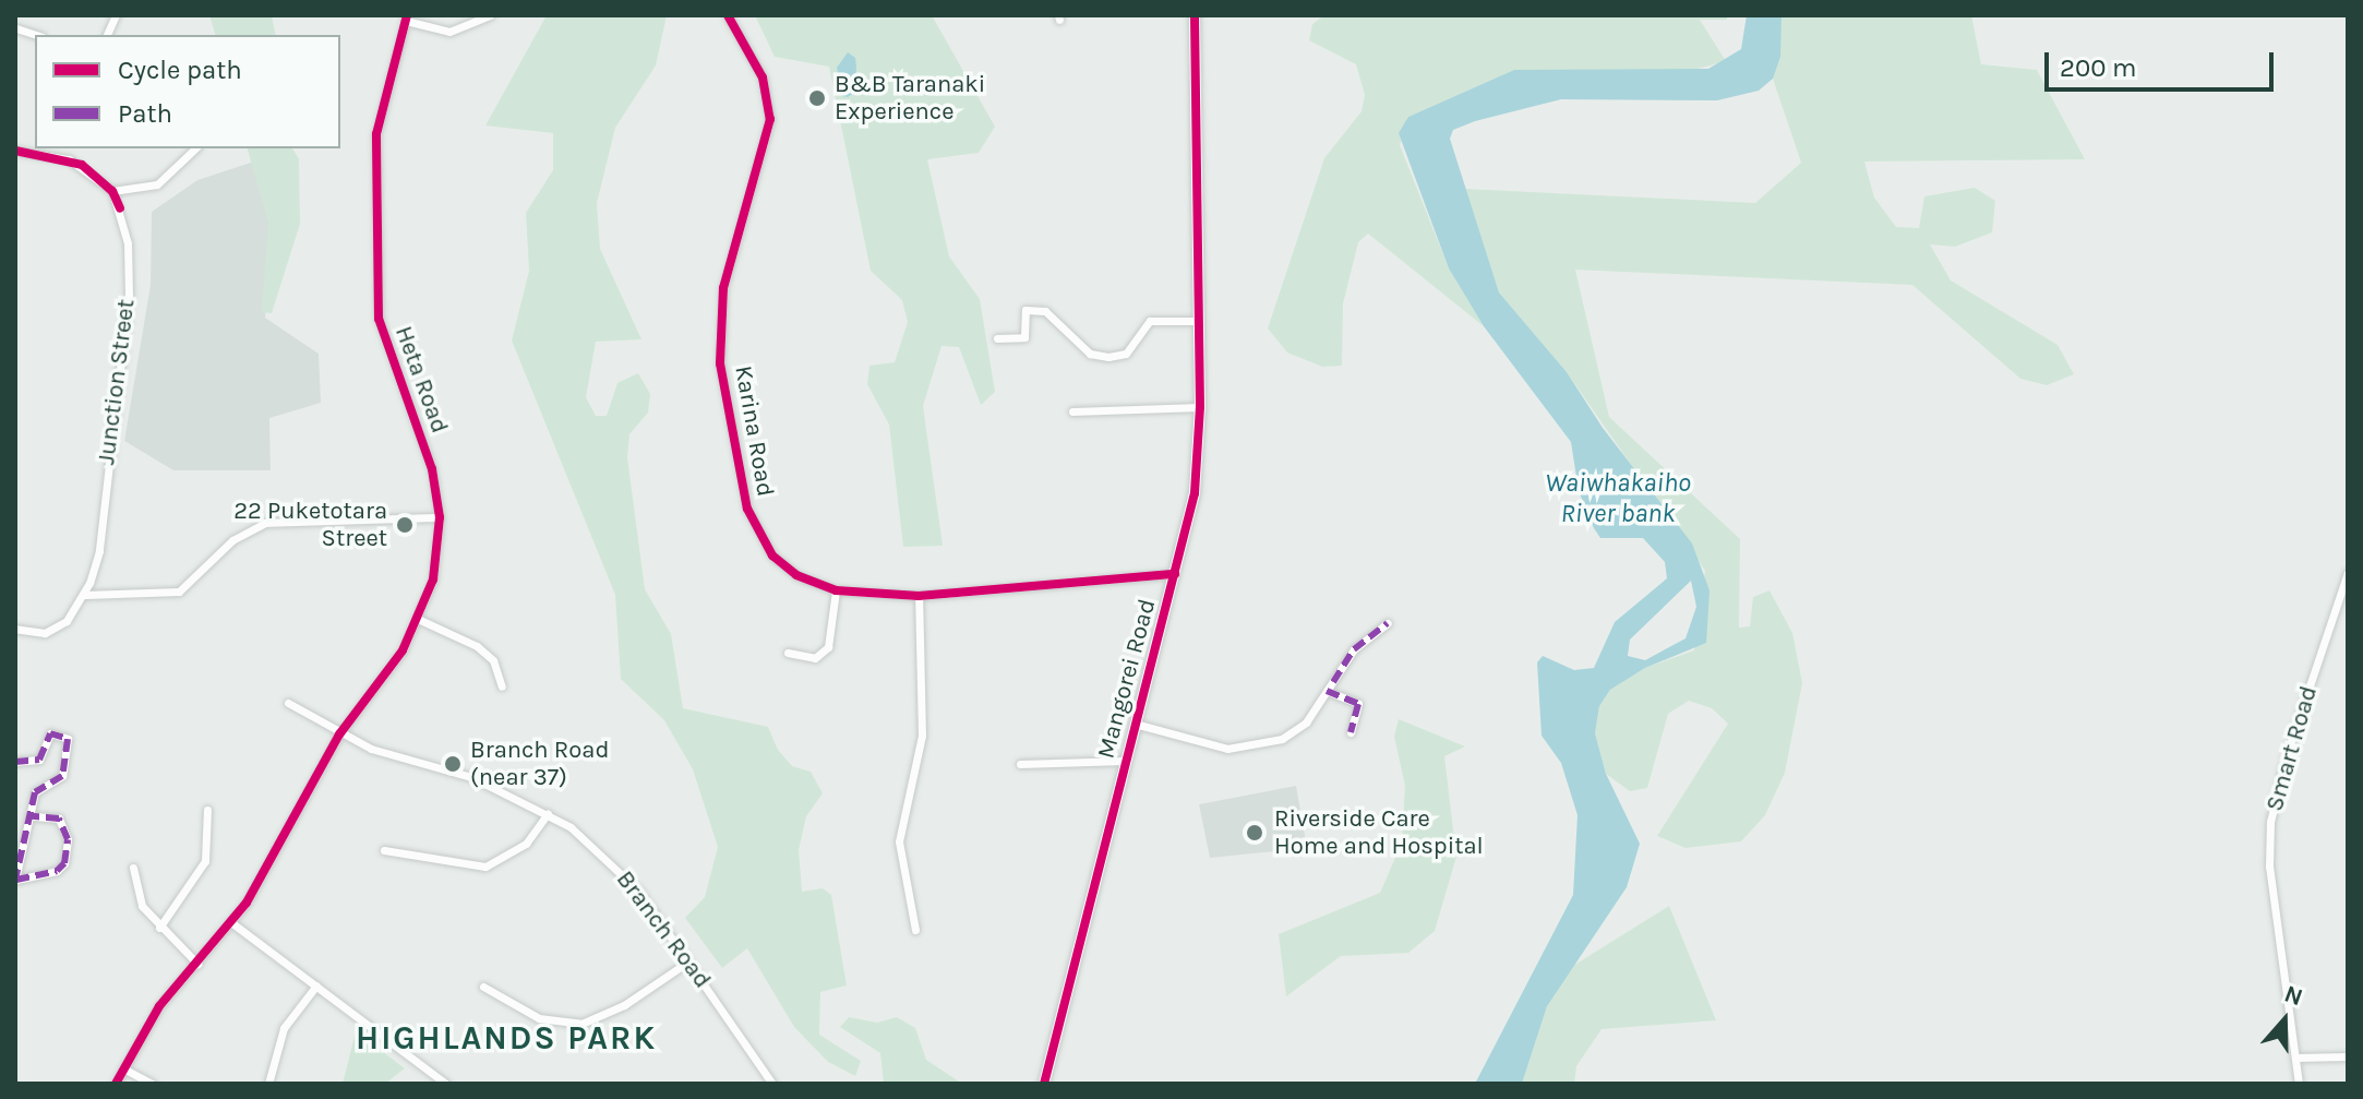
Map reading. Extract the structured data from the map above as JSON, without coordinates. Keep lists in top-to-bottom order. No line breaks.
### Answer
{"streets":{"street":["Heta Road","Junction Street","Karina Road","Mangorei Road","Smart Road","Branch Road"]},"crossings":[["Heta Road","Branch Road"],["Karina Road","Mangorei Road"]],"districts":["HIGHLANDS PARK"],"water":["Waiwhakaiho River bank"],"places":["B&B Taranaki Experience","22 Puketotara Street","Branch Road (near 37)","Riverside Care Home and Hospital"],"legend":["Cycle path","Path"],"scale_bar":"200 m","north":"top"}
